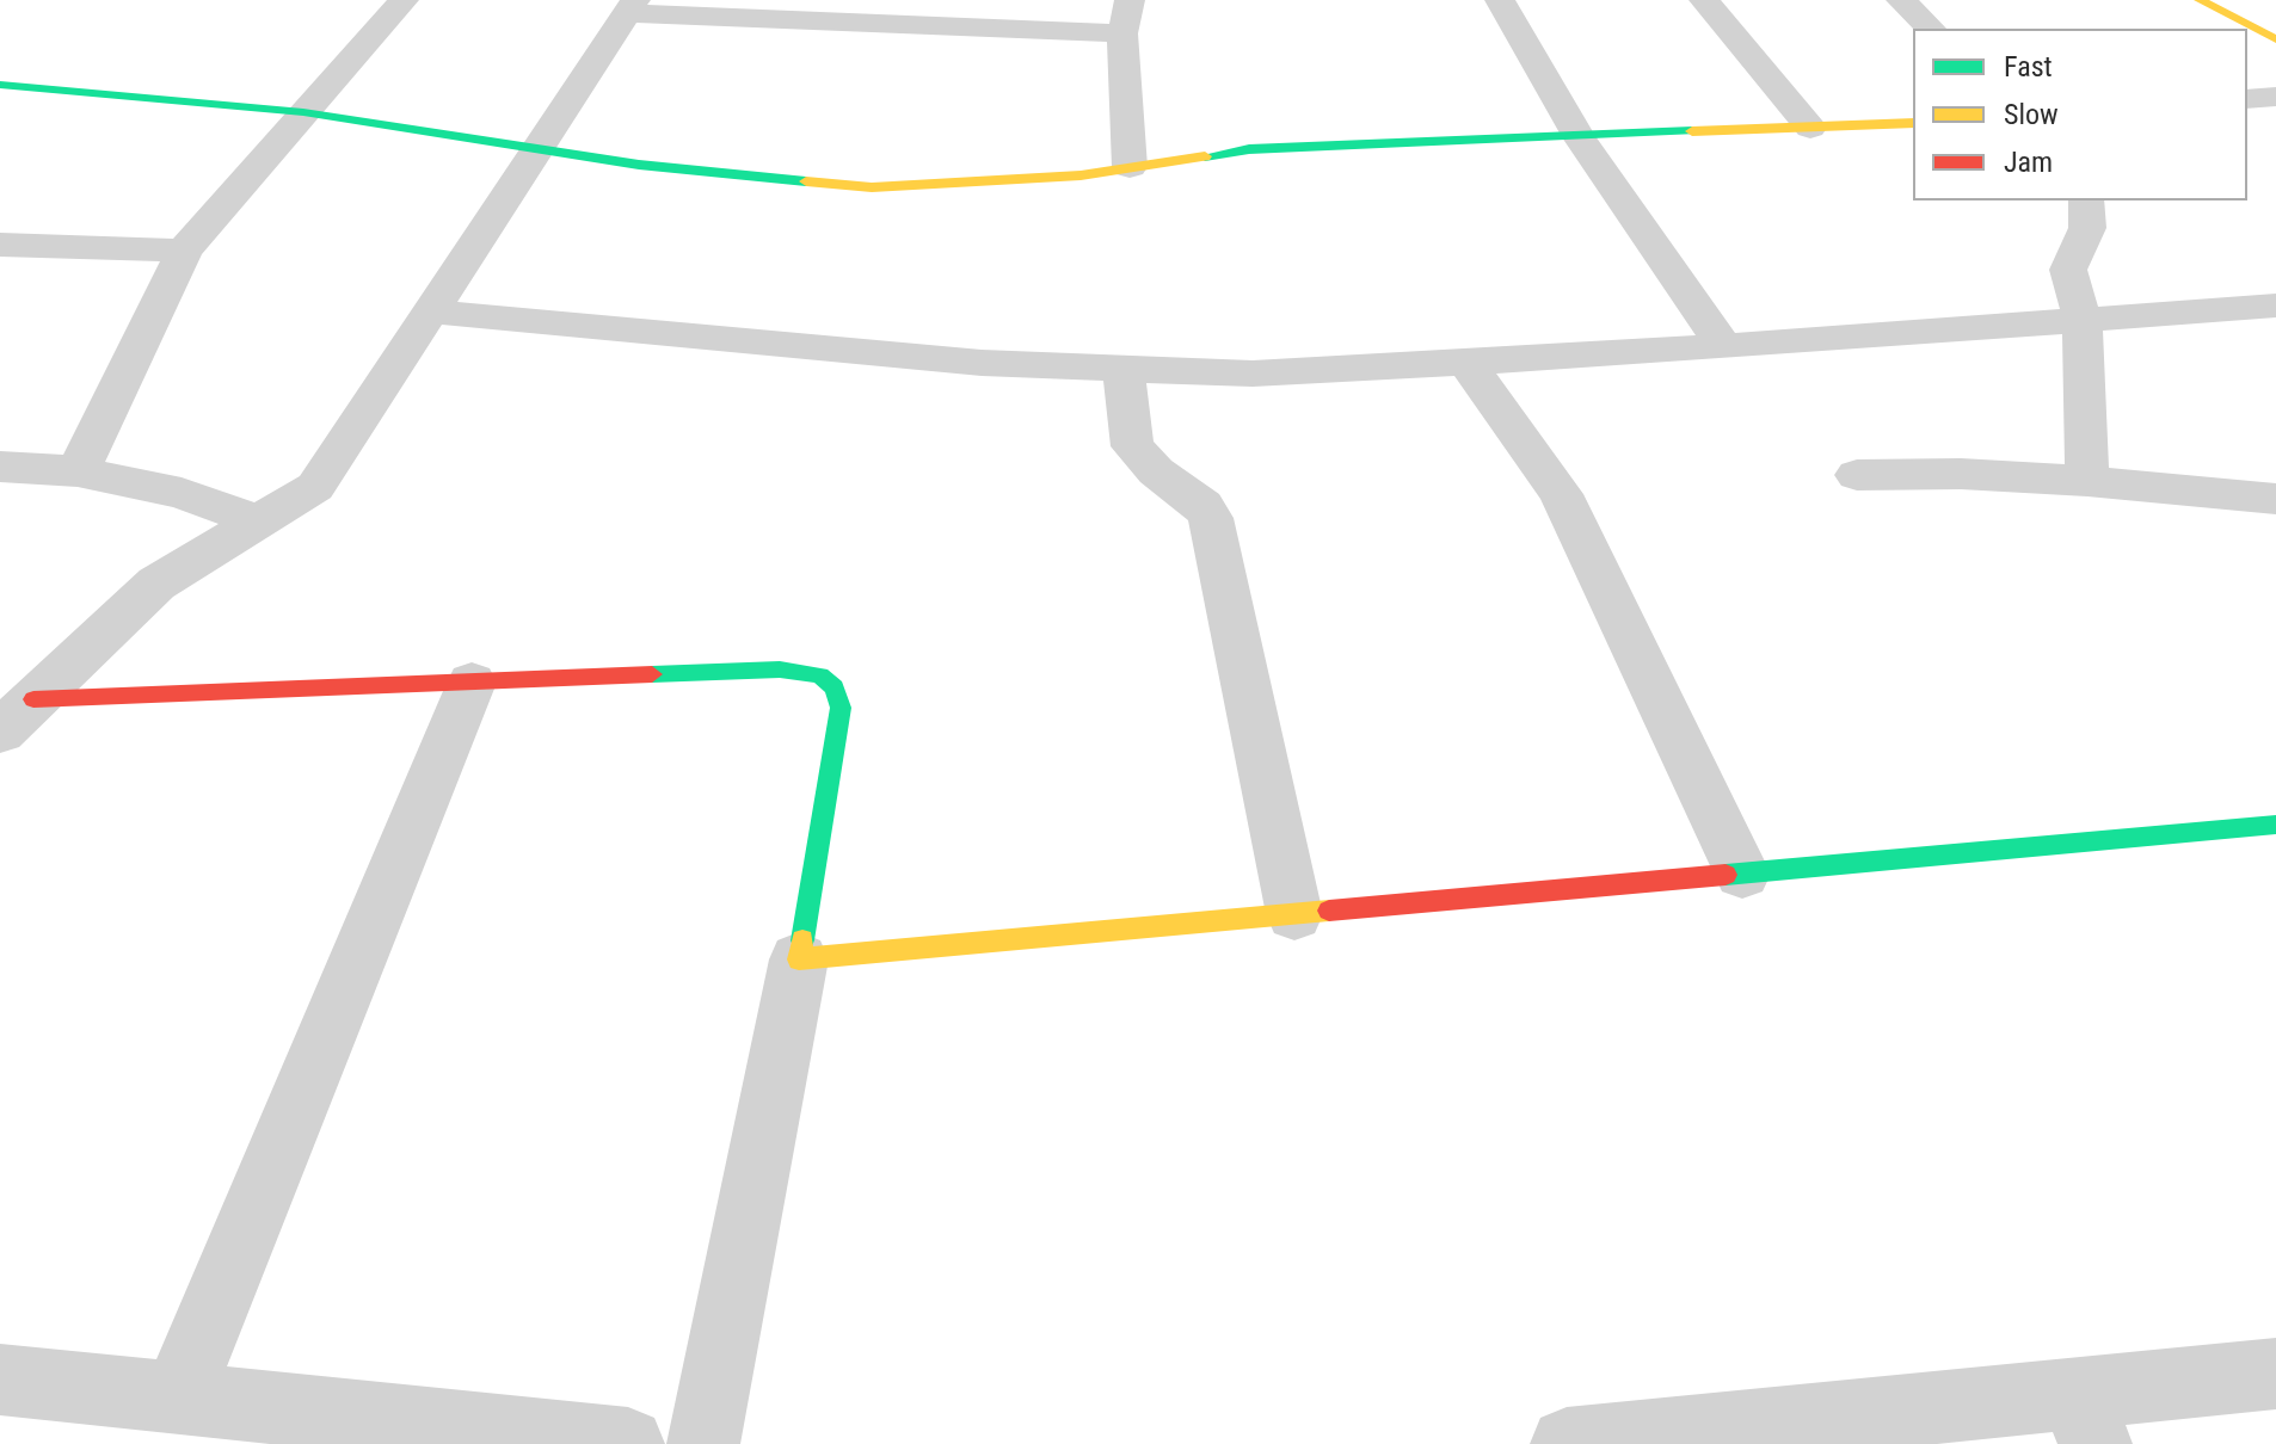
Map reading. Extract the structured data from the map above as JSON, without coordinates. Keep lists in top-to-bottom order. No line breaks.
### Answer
{"legend":["Fast","Slow","Jam"]}
